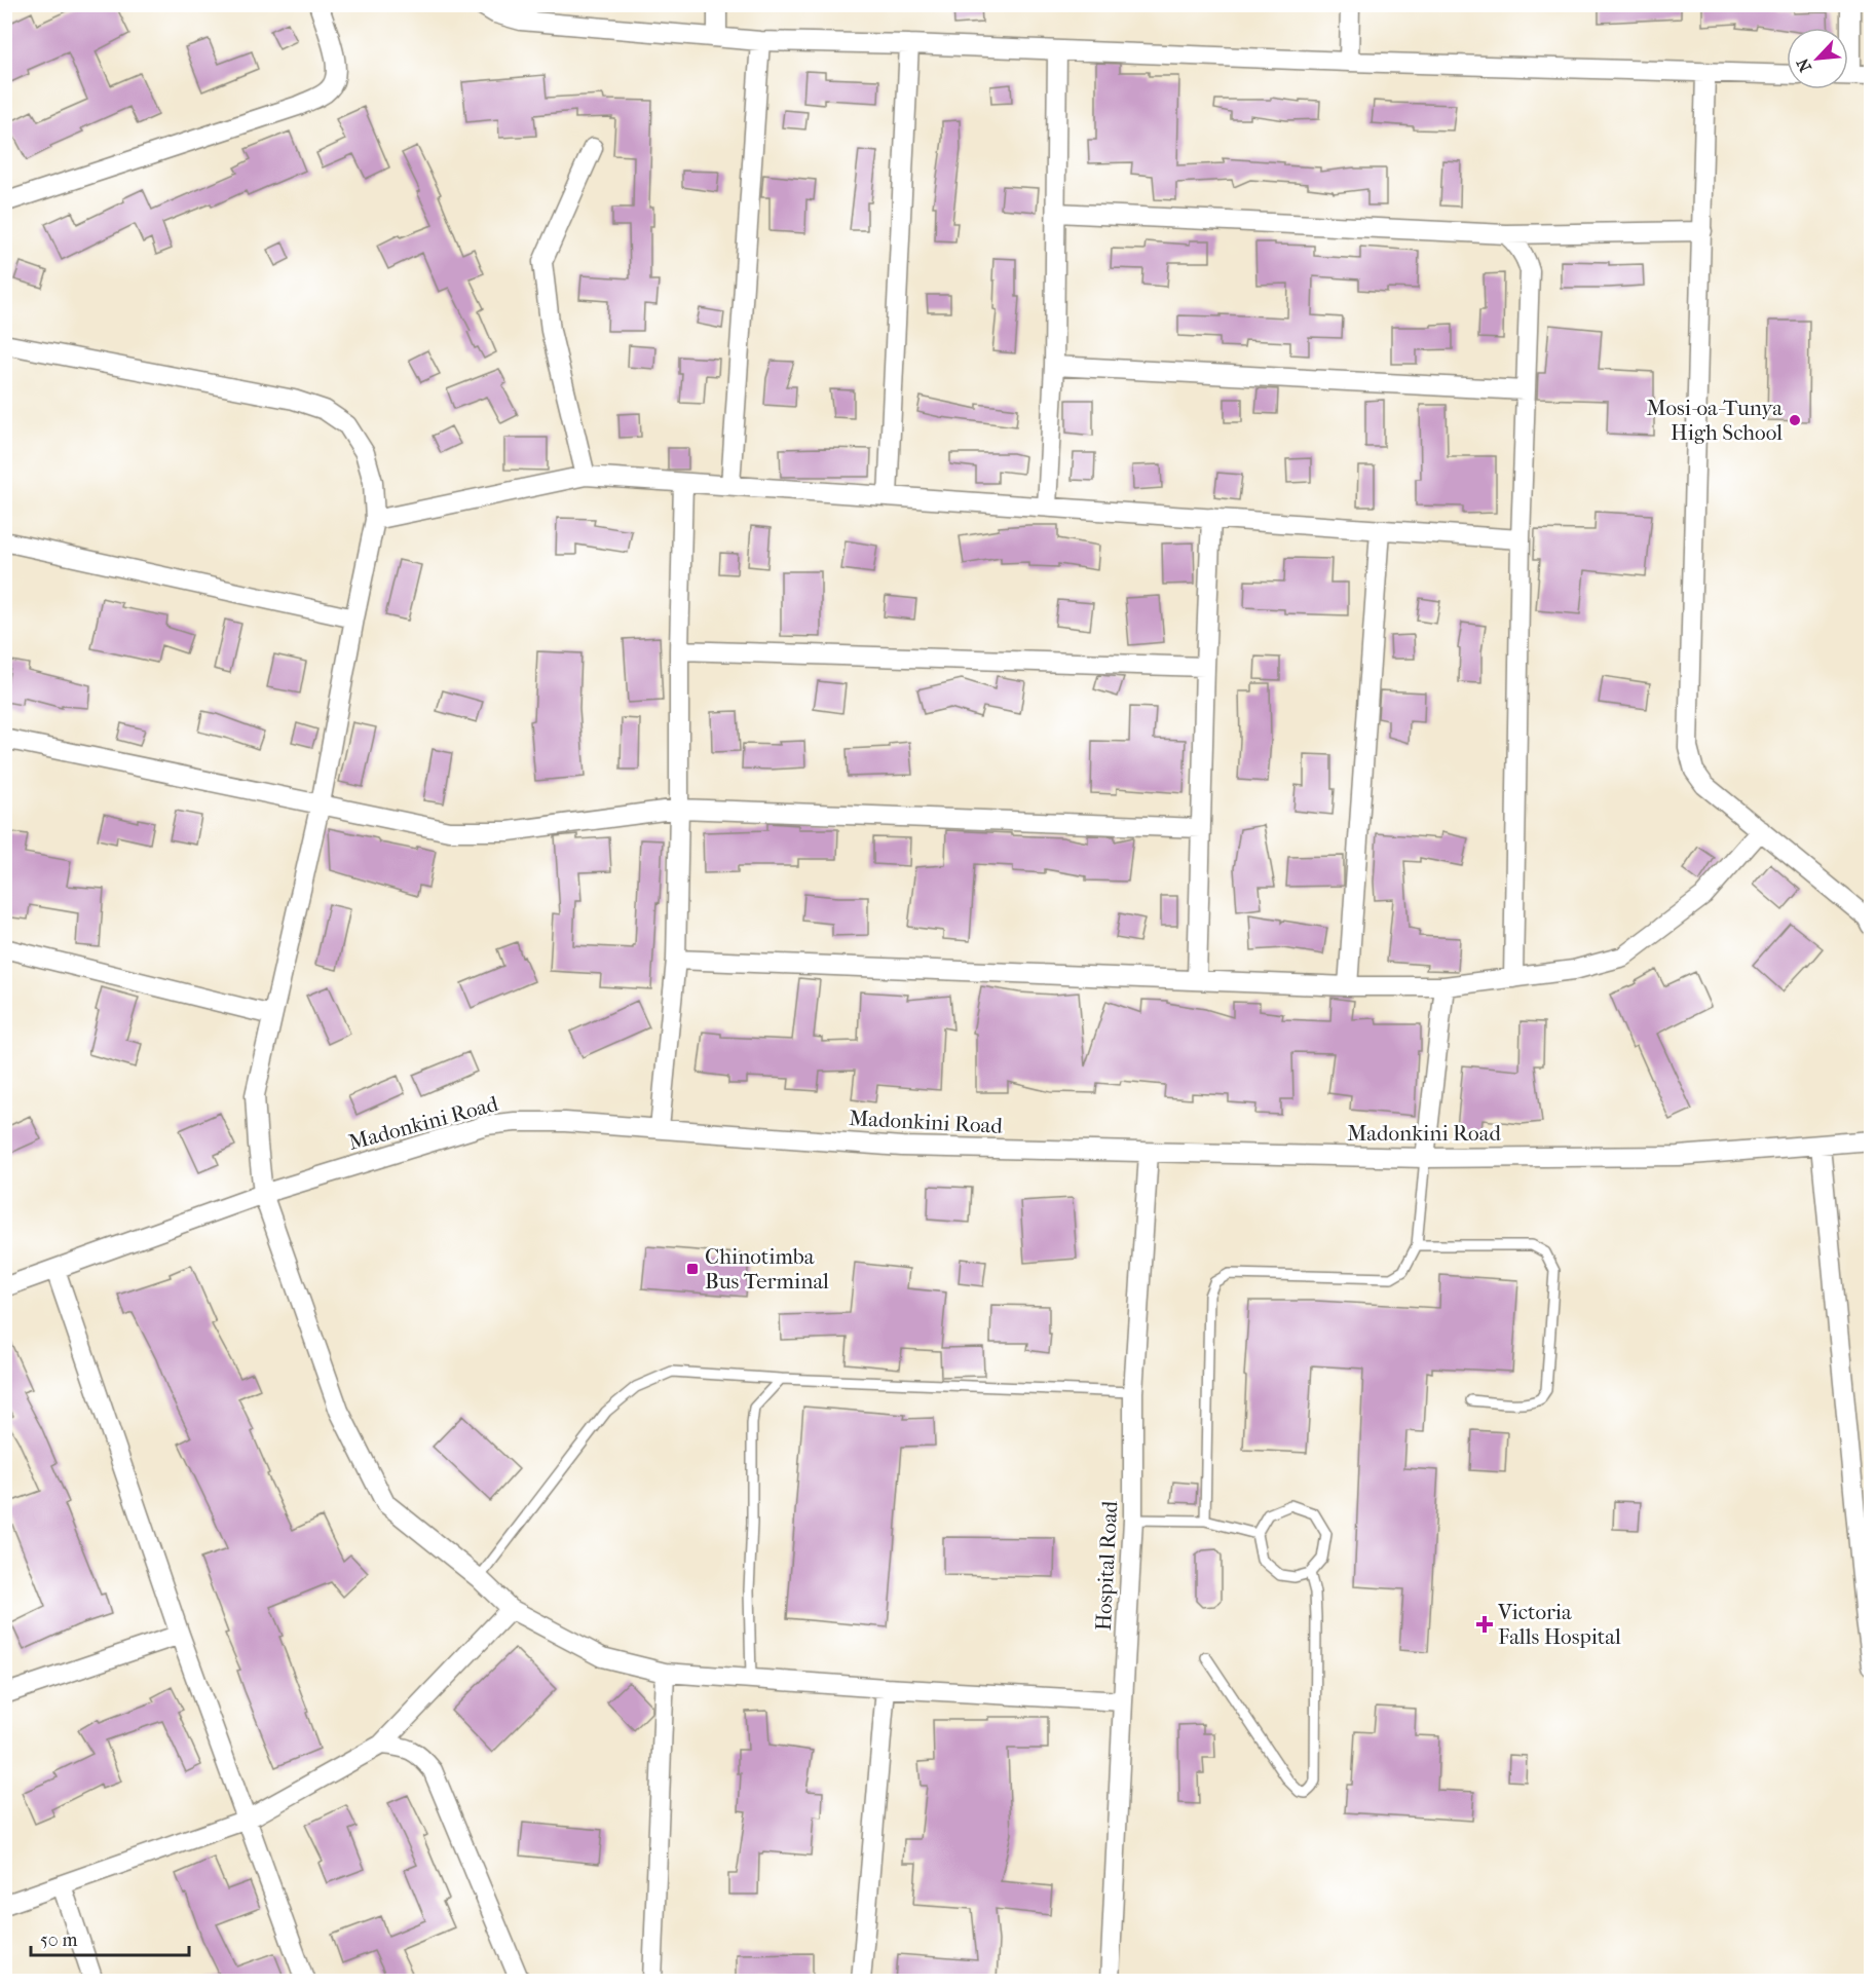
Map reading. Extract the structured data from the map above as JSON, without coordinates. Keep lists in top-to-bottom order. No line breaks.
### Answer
{"streets":{"street":["Madonkini Road","Hospital Road"]},"crossings":[["Madonkini Road","Hospital Road"]],"places":{"other":["Mosi-oa-Tunya High School"],"transit":["Chinotimba Bus Terminal"],"health":["Victoria Falls Hospital"]},"scale_bar":"50 m","north":"bottom left"}
